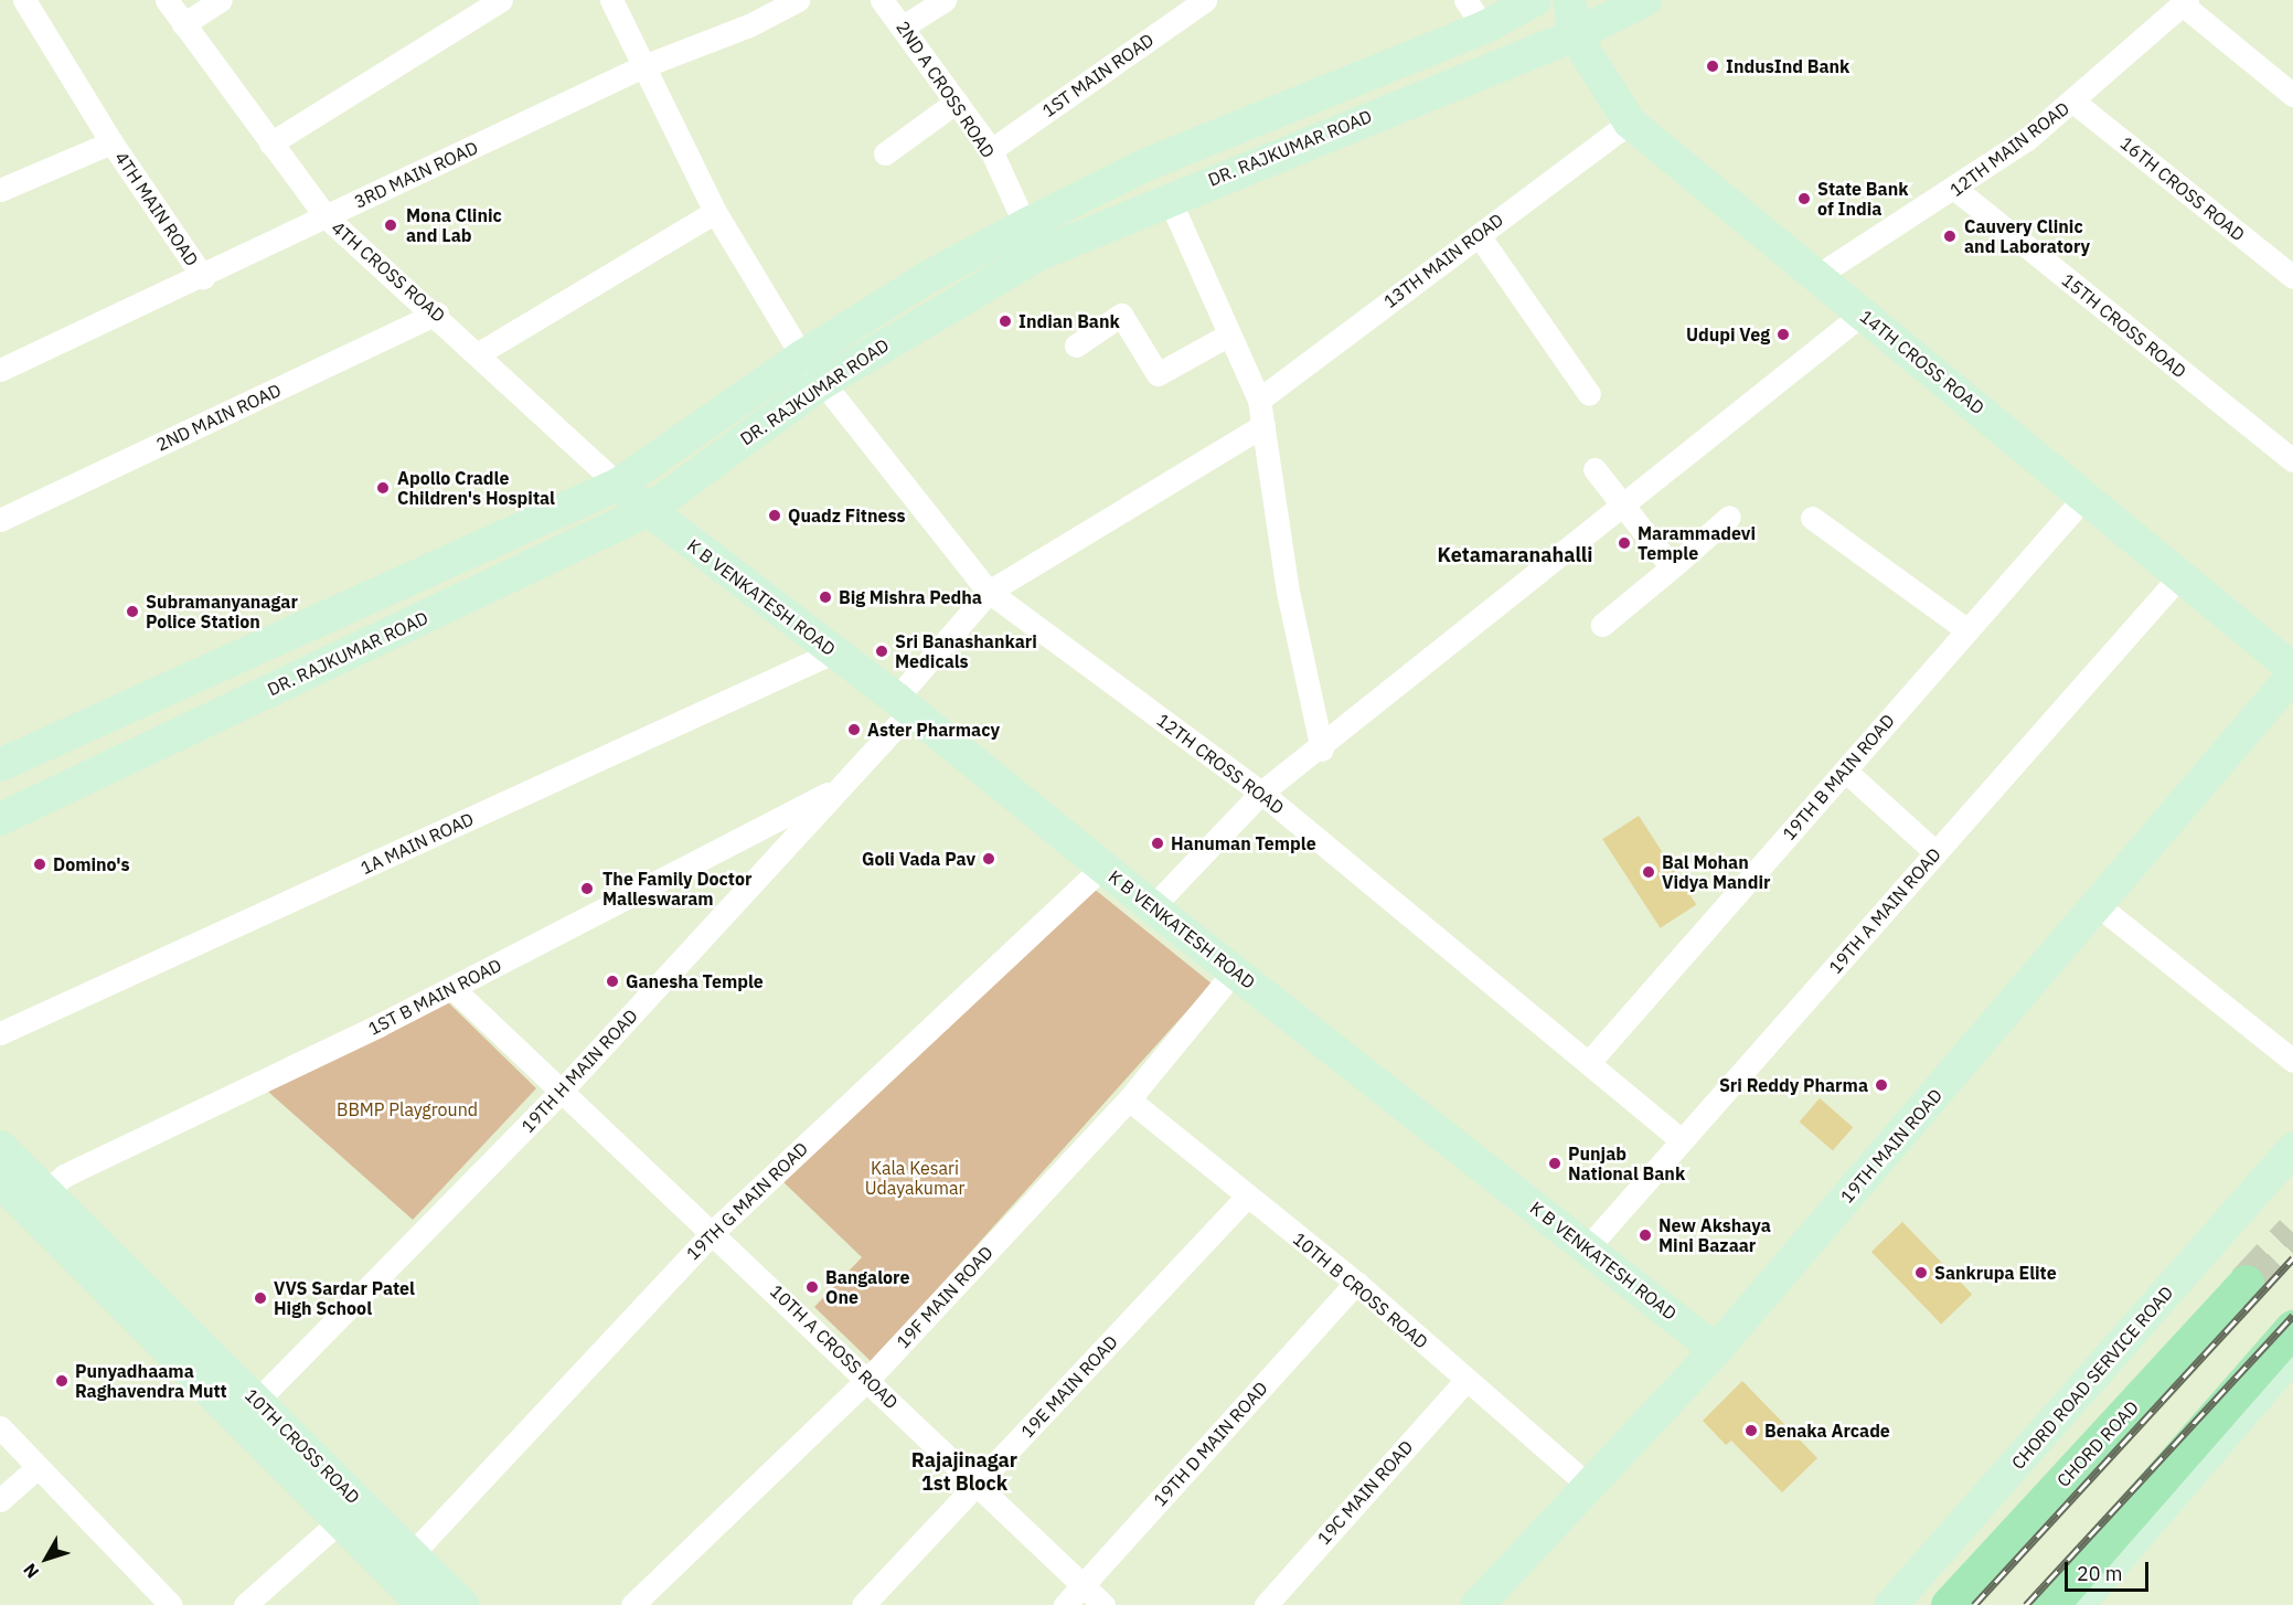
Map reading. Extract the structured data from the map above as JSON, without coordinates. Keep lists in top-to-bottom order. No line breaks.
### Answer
{"streets":{"main road":["CHORD ROAD"],"street":["1ST MAIN ROAD","2ND A CROSS ROAD","DR. RAJKUMAR ROAD","12TH MAIN ROAD","3RD MAIN ROAD","16TH CROSS ROAD","4TH MAIN ROAD","13TH MAIN ROAD","4TH CROSS ROAD","15TH CROSS ROAD","14TH CROSS ROAD","2ND MAIN ROAD","K B VENKATESH ROAD","12TH CROSS ROAD","19TH B MAIN ROAD","1A MAIN ROAD","19TH A MAIN ROAD","1ST B MAIN ROAD","19TH H MAIN ROAD","19TH MAIN ROAD","19TH G MAIN ROAD","10TH B CROSS ROAD","19F MAIN ROAD","10TH A CROSS ROAD","CHORD ROAD SERVICE ROAD","19E MAIN ROAD","19TH D MAIN ROAD","10TH CROSS ROAD","19C MAIN ROAD"]},"crossings":[["1ST MAIN ROAD","2ND A CROSS ROAD"],["2ND A CROSS ROAD","DR. RAJKUMAR ROAD"],["DR. RAJKUMAR ROAD","4TH CROSS ROAD"],["DR. RAJKUMAR ROAD","14TH CROSS ROAD"],["DR. RAJKUMAR ROAD","K B VENKATESH ROAD"],["DR. RAJKUMAR ROAD","12TH CROSS ROAD"],["12TH MAIN ROAD","16TH CROSS ROAD"],["12TH MAIN ROAD","15TH CROSS ROAD"],["12TH MAIN ROAD","14TH CROSS ROAD"],["3RD MAIN ROAD","4TH MAIN ROAD"],["3RD MAIN ROAD","4TH CROSS ROAD"],["3RD MAIN ROAD","12TH CROSS ROAD"],["13TH MAIN ROAD","14TH CROSS ROAD"],["4TH CROSS ROAD","2ND MAIN ROAD"],["4TH CROSS ROAD","K B VENKATESH ROAD"],["14TH CROSS ROAD","19TH B MAIN ROAD"],["14TH CROSS ROAD","19TH A MAIN ROAD"],["K B VENKATESH ROAD","1A MAIN ROAD"],["K B VENKATESH ROAD","19TH A MAIN ROAD"],["K B VENKATESH ROAD","19TH H MAIN ROAD"],["K B VENKATESH ROAD","19TH MAIN ROAD"],["K B VENKATESH ROAD","19TH G MAIN ROAD"],["K B VENKATESH ROAD","19F MAIN ROAD"],["12TH CROSS ROAD","19TH B MAIN ROAD"],["12TH CROSS ROAD","19TH A MAIN ROAD"],["12TH CROSS ROAD","19TH H MAIN ROAD"],["1ST B MAIN ROAD","19TH H MAIN ROAD"],["1ST B MAIN ROAD","10TH CROSS ROAD"],["19TH H MAIN ROAD","10TH A CROSS ROAD"],["19TH H MAIN ROAD","10TH CROSS ROAD"],["19TH MAIN ROAD","10TH B CROSS ROAD"],["19TH G MAIN ROAD","10TH A CROSS ROAD"],["19TH G MAIN ROAD","10TH CROSS ROAD"],["10TH B CROSS ROAD","19F MAIN ROAD"],["10TH B CROSS ROAD","19E MAIN ROAD"],["10TH B CROSS ROAD","19TH D MAIN ROAD"],["10TH B CROSS ROAD","19C MAIN ROAD"],["19F MAIN ROAD","10TH A CROSS ROAD"],["10TH A CROSS ROAD","19E MAIN ROAD"],["10TH A CROSS ROAD","19TH D MAIN ROAD"]],"districts":["Ketamaranahalli","Rajajinagar 1st Block"],"parks":["BBMP Playground","Kala Kesari Udayakumar"],"places":["IndusInd Bank","State Bank of India","Mona Clinic and Lab","Cauvery Clinic and Laboratory","Indian Bank","Udupi Veg","Apollo Cradle Children's Hospital","Quadz Fitness","Marammadevi Temple","Big Mishra Pedha","Subramanyanagar Police Station","Sri Banashankari Medicals","Aster Pharmacy","Hanuman Temple","Goli Vada Pav","Domino's","Bal Mohan Vidya Mandir","The Family Doctor Malleswaram","Ganesha Temple","Sri Reddy Pharma","Punjab National Bank","New Akshaya Mini Bazaar","Sankrupa Elite","Bangalore One","VVS Sardar Patel High School","Punyadhaama Raghavendra Mutt","Benaka Arcade"],"scale_bar":"20 m","north":"bottom left"}
